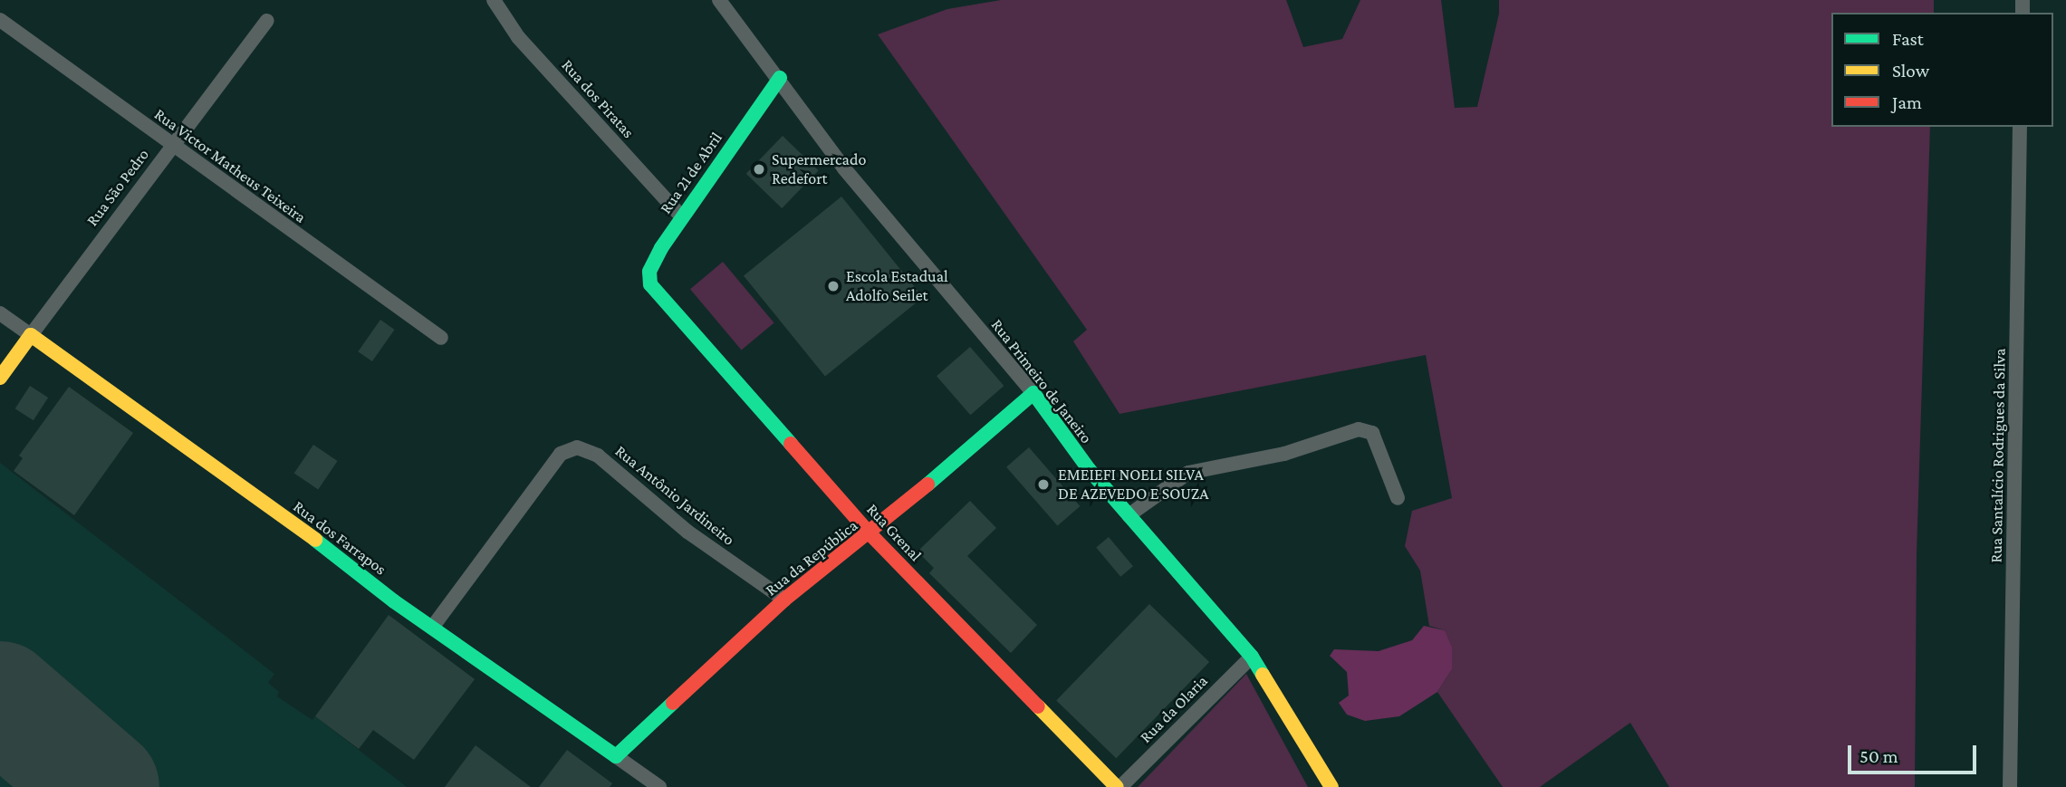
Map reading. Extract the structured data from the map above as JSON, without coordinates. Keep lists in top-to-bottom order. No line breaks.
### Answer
{"streets":{"street":["Rua dos Piratas","Rua Victor Matheus Teixeira","Rua 21 de Abril","Rua São Pedro","Rua Primeiro de Janeiro","Rua Santalício Rodrigues da Silva","Rua Antônio Jardineiro","Rua Grenal","Rua dos Farrapos","Rua da República","Rua da Olaria"]},"crossings":[["Rua dos Piratas","Rua 21 de Abril"],["Rua Victor Matheus Teixeira","Rua São Pedro"],["Rua 21 de Abril","Rua Primeiro de Janeiro"],["Rua 21 de Abril","Rua Grenal"],["Rua São Pedro","Rua dos Farrapos"],["Rua Primeiro de Janeiro","Rua da República"],["Rua Primeiro de Janeiro","Rua da Olaria"],["Rua Antônio Jardineiro","Rua dos Farrapos"],["Rua Antônio Jardineiro","Rua da República"],["Rua Grenal","Rua da República"],["Rua Grenal","Rua da Olaria"],["Rua dos Farrapos","Rua da República"]],"places":["Supermercado Redefort","Escola Estadual Adolfo Seilet","EMEIEFI NOELI SILVA DE AZEVEDO E SOUZA"],"legend":["Fast","Slow","Jam"],"scale_bar":"50 m"}
